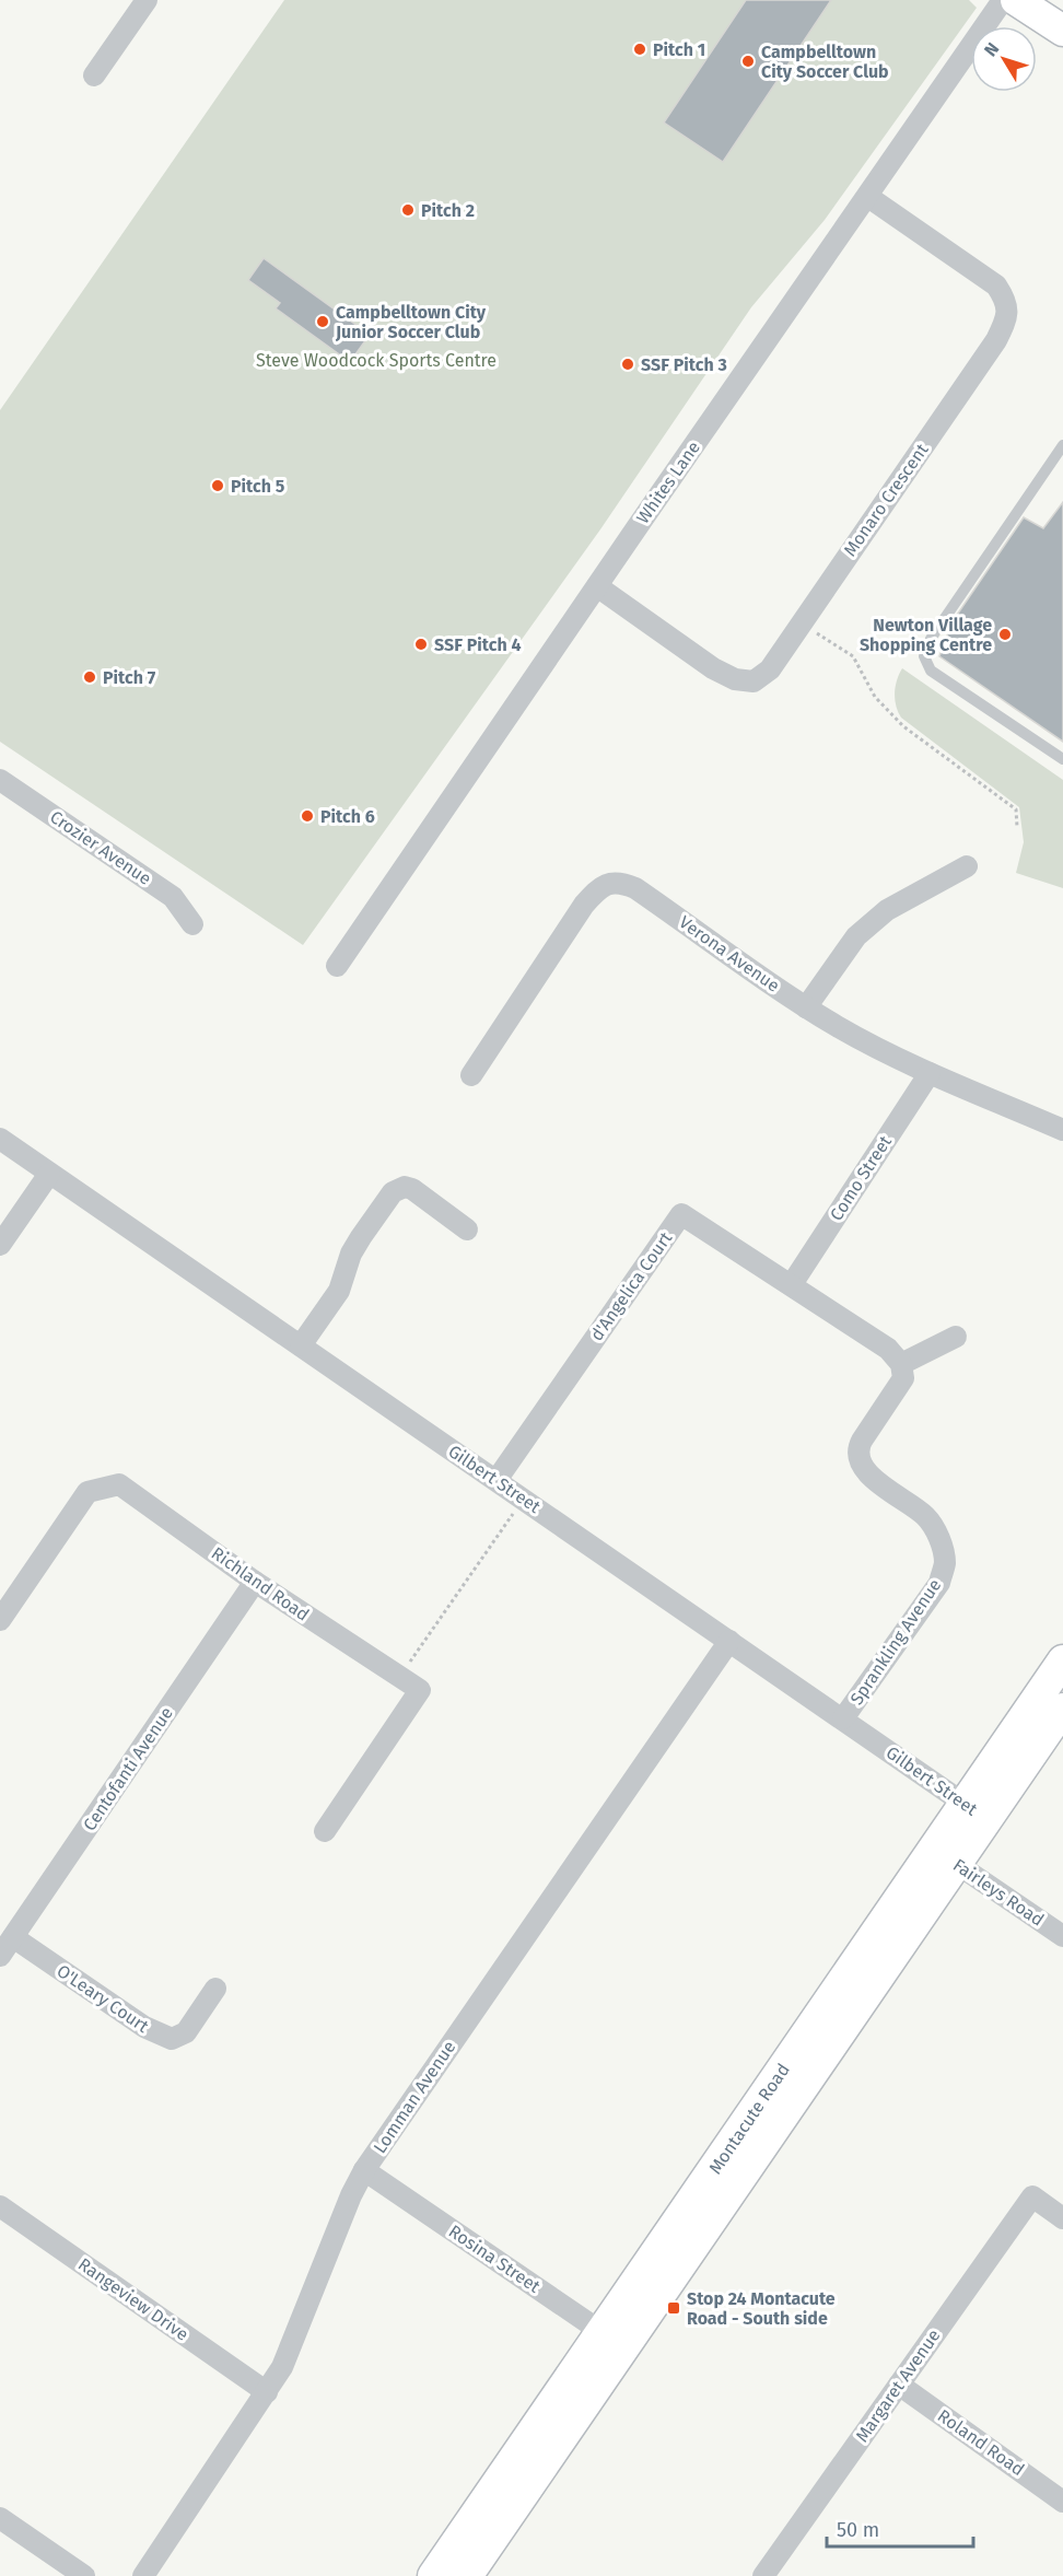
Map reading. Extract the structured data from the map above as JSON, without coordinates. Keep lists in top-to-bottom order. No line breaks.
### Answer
{"streets":{"main road":["Montacute Road"],"street":["Whites Lane","Monaro Crescent","Crozier Avenue","Verona Avenue","Como Street","d'Angelica Court","Gilbert Street","Richland Road","Sprankling Avenue","Centofanti Avenue","Fairleys Road","O'Leary Court","Lomman Avenue","Rosina Street","Rangeview Drive","Margaret Avenue","Roland Road"]},"crossings":[["Whites Lane","Monaro Crescent"],["Verona Avenue","Como Street"],["Como Street","d'Angelica Court"],["d'Angelica Court","Gilbert Street"],["d'Angelica Court","Sprankling Avenue"],["Gilbert Street","Sprankling Avenue"],["Gilbert Street","Lomman Avenue"],["Gilbert Street","Montacute Road"],["Richland Road","Centofanti Avenue"],["Centofanti Avenue","O'Leary Court"],["Fairleys Road","Montacute Road"],["Lomman Avenue","Rosina Street"],["Lomman Avenue","Rangeview Drive"],["Montacute Road","Rosina Street"],["Margaret Avenue","Roland Road"]],"parks":["Steve Woodcock Sports Centre"],"places":{"other":["Pitch 1","Campbelltown City Soccer Club","Pitch 2","Campbelltown City Junior Soccer Club","SSF Pitch 3","Pitch 5","Newton Village Shopping Centre","SSF Pitch 4","Pitch 7","Pitch 6"],"transit":["Stop 24 Montacute Road - South side"]},"scale_bar":"50 m","north":"top left"}
